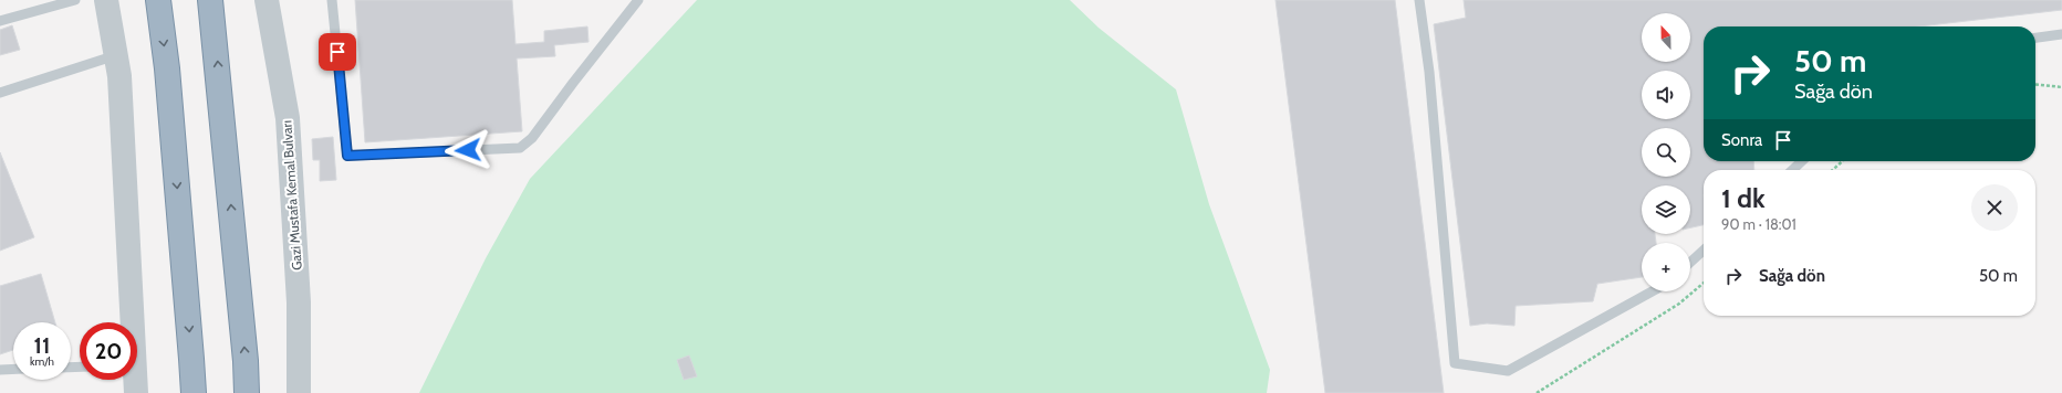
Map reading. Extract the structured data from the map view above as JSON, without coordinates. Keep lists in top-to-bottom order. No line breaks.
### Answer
{"streets":{"street":["Gazi Mustafa Kemal Bulvarı"]},"north":"top","page":{"map_buttons":"+","turn":["50 m","Sağa dön"],"then":"Sonra","heading":["1 dk","90 m · 18:01"],"list":[{"name":"Sağa dön","value":"50 m"}],"speed":"11 km/h","limit":"20"}}
